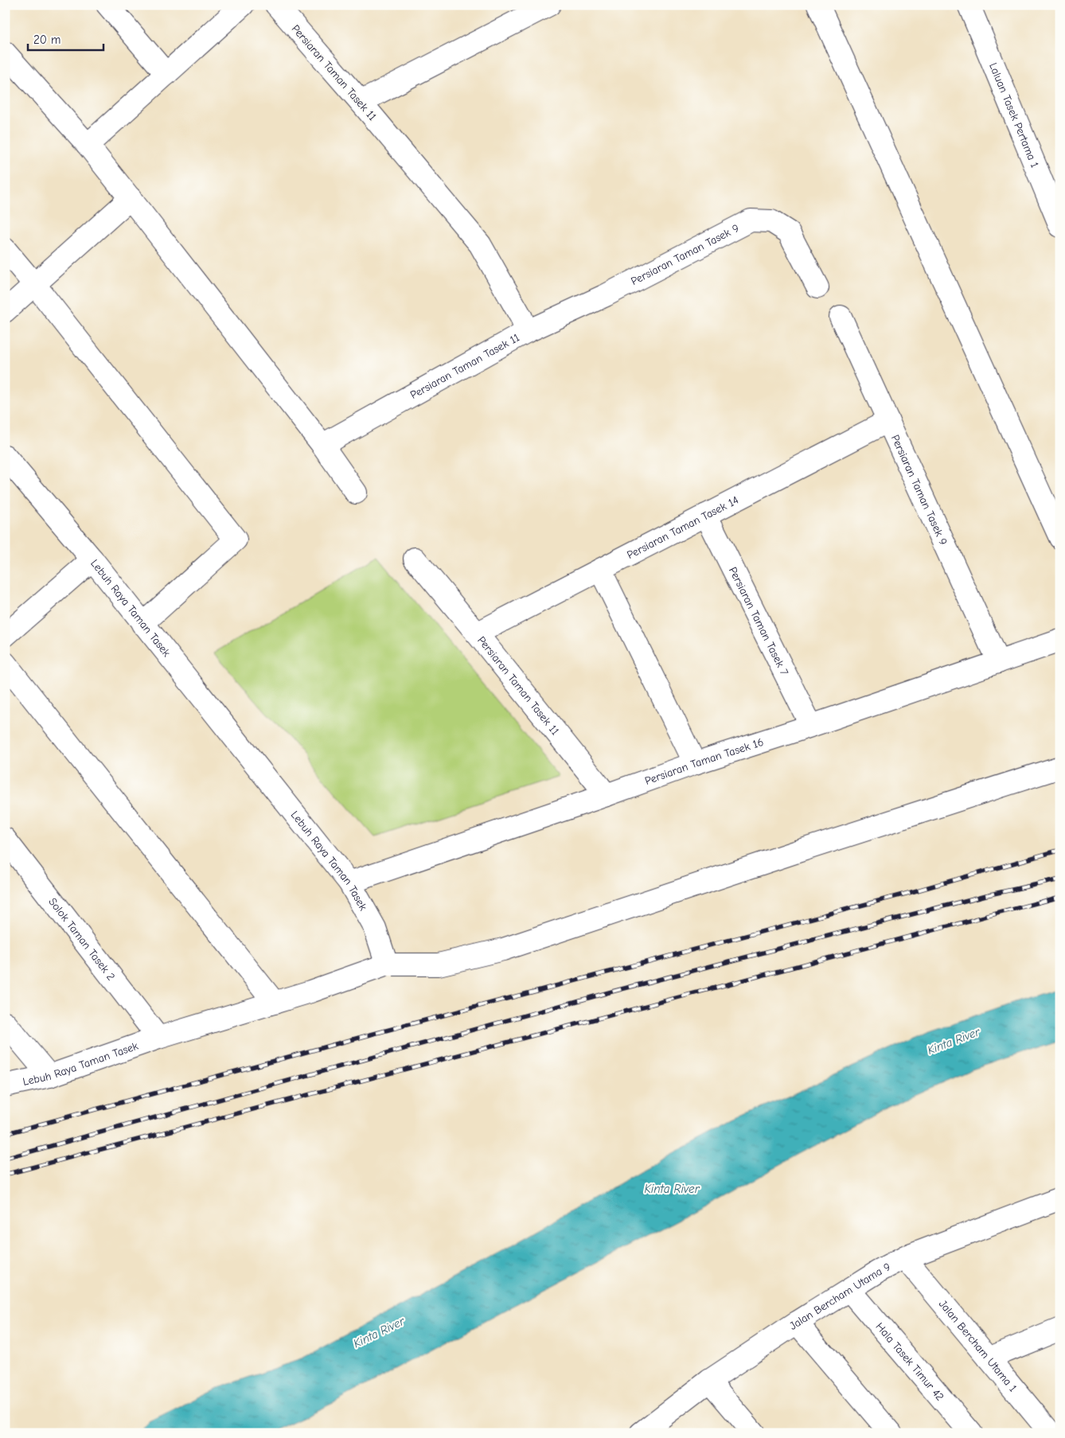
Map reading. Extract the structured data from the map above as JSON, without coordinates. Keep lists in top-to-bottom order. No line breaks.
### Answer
{"streets":{"street":["Persiaran Taman Tasek 11","Laluan Tasek Pertama 1","Persiaran Taman Tasek 9","Persiaran Taman Tasek 14","Lebuh Raya Taman Tasek","Persiaran Taman Tasek 7","Persiaran Taman Tasek 16","Solok Taman Tasek 2","Jalan Bercham Utama 9","Jalan Bercham Utama 1","Hala Tasek Timur 42"]},"crossings":[["Persiaran Taman Tasek 11","Persiaran Taman Tasek 9"],["Persiaran Taman Tasek 11","Persiaran Taman Tasek 14"],["Persiaran Taman Tasek 11","Persiaran Taman Tasek 16"],["Persiaran Taman Tasek 9","Persiaran Taman Tasek 14"],["Persiaran Taman Tasek 9","Persiaran Taman Tasek 16"],["Persiaran Taman Tasek 14","Persiaran Taman Tasek 7"],["Lebuh Raya Taman Tasek","Persiaran Taman Tasek 16"],["Lebuh Raya Taman Tasek","Solok Taman Tasek 2"],["Persiaran Taman Tasek 7","Persiaran Taman Tasek 16"],["Jalan Bercham Utama 9","Jalan Bercham Utama 1"],["Jalan Bercham Utama 9","Hala Tasek Timur 42"]],"water":["Kinta River"],"scale_bar":"20 m"}
